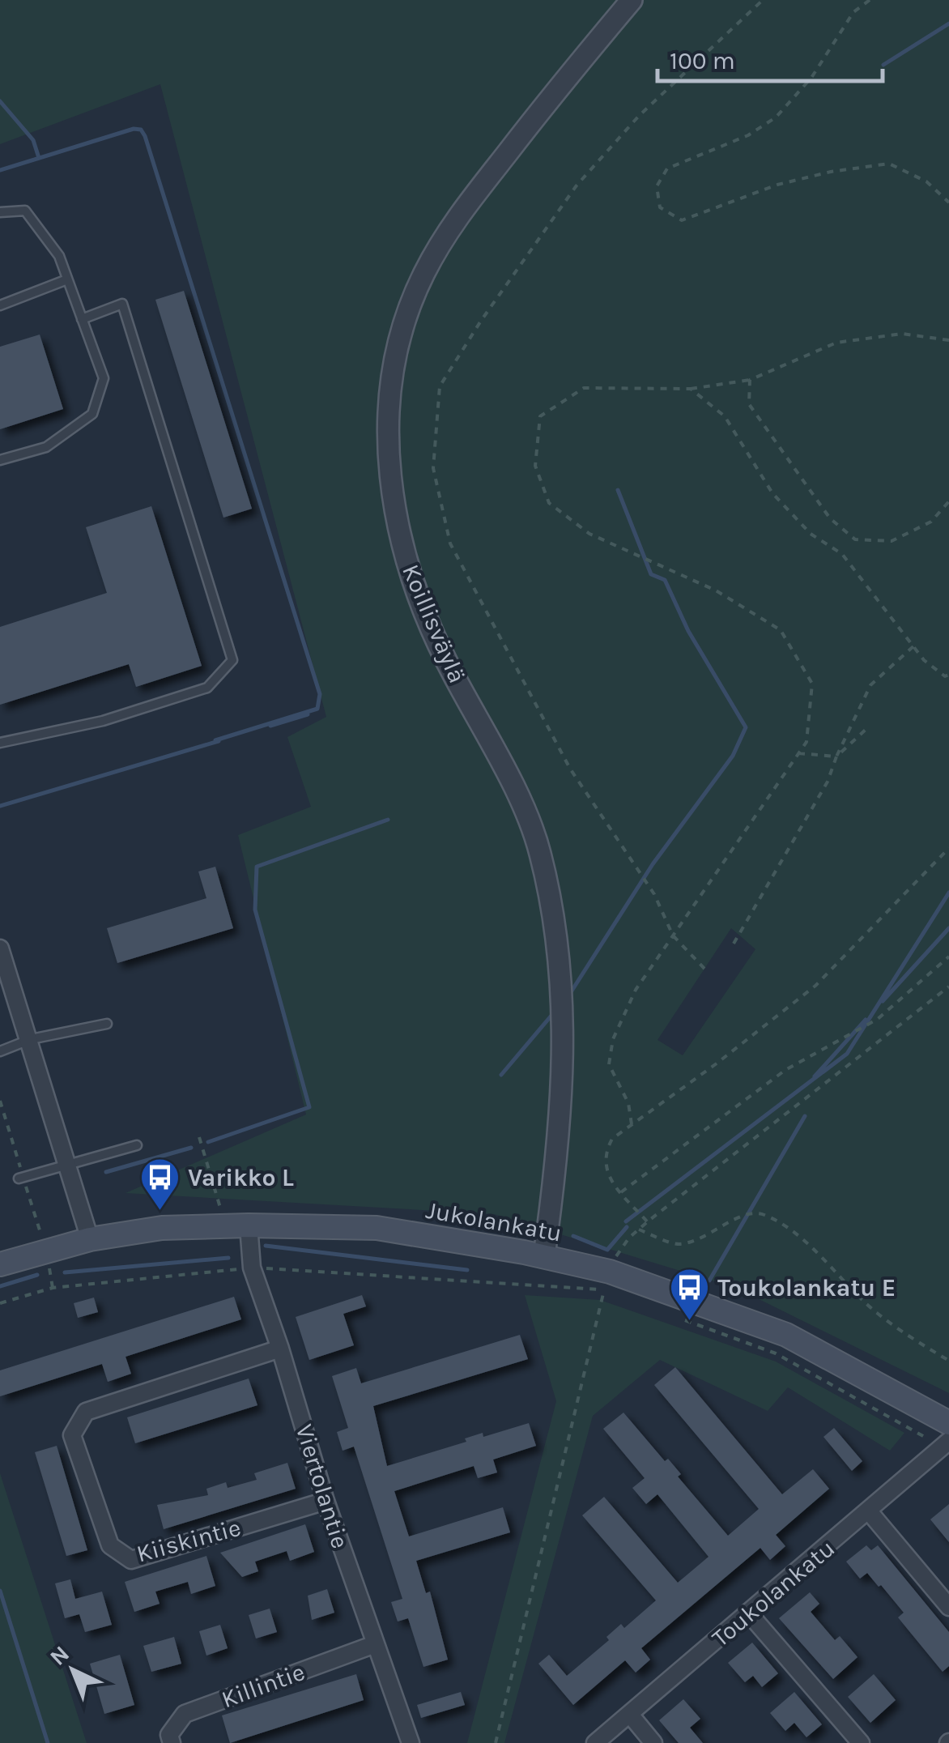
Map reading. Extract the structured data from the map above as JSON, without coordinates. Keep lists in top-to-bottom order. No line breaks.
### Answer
{"streets":{"main road":["Jukolankatu"],"street":["Koillisväylä","Viertolantie","Kiiskintie","Toukolankatu","Killintie"]},"crossings":[["Koillisväylä","Jukolankatu"],["Jukolankatu","Viertolantie"],["Viertolantie","Kiiskintie"],["Viertolantie","Killintie"]],"places":{"bus stop":["Varikko L","Toukolankatu E"]},"scale_bar":"100 m","north":"top left"}
